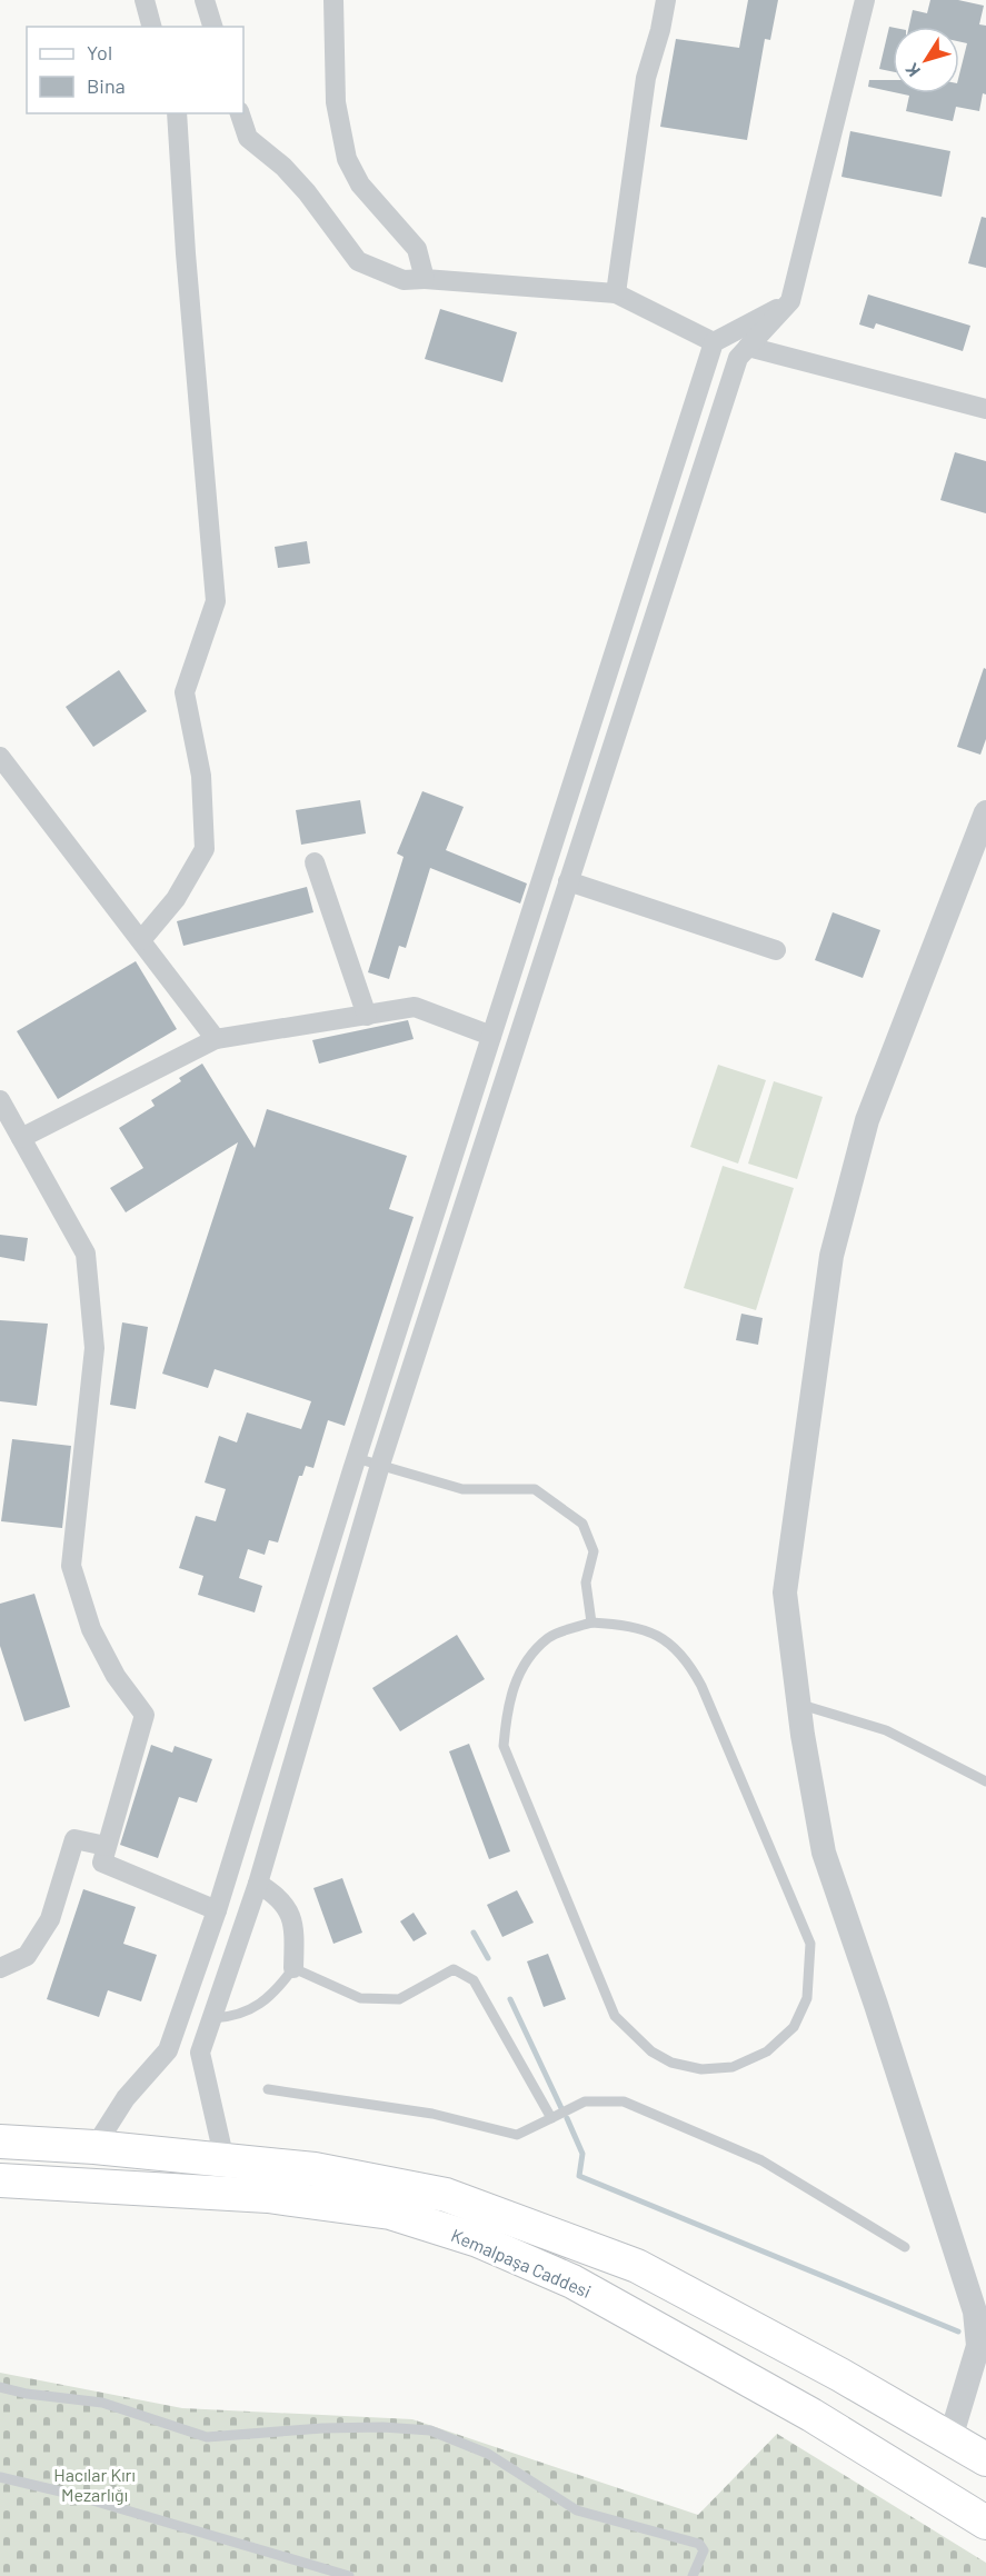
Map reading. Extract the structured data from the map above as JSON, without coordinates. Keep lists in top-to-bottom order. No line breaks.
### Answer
{"streets":{"main road":["Kemalpaşa Caddesi"]},"parks":["Hacılar Kırı Mezarlığı"],"legend":["Yol","Bina"],"north":"bottom left"}
